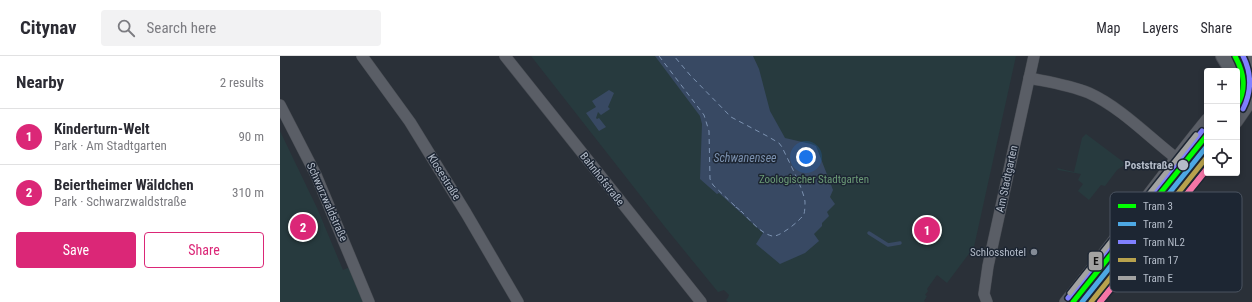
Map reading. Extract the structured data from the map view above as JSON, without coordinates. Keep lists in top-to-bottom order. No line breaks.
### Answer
{"streets":{"street":["Klosestraße","Bahnhofstraße","Am Stadtgarten","Schwarzwaldstraße"]},"water":["Schwanensee"],"parks":["Zoologischer Stadtgarten"],"places":["Poststraße","Schlosshotel"],"lines":["tram line 3","tram line NL2","tram line E","tram line 2","tram line 17"],"legend":["Tram 3","Tram 2","Tram NL2","Tram 17","Tram E"],"page":{"header":"Citynav","search":"Search here","nav":["Map","Layers","Share"],"heading":["Nearby","2 results"],"map_buttons":["+","−"],"list":[{"mark":"1","name":"Kinderturn-Welt","note":"Park · Am Stadtgarten","value":"90 m"},{"mark":"2","name":"Beiertheimer Wäldchen","note":"Park · Schwarzwaldstraße","value":"310 m"}],"pins":["2","1"],"buttons":["Save","Share"]}}
